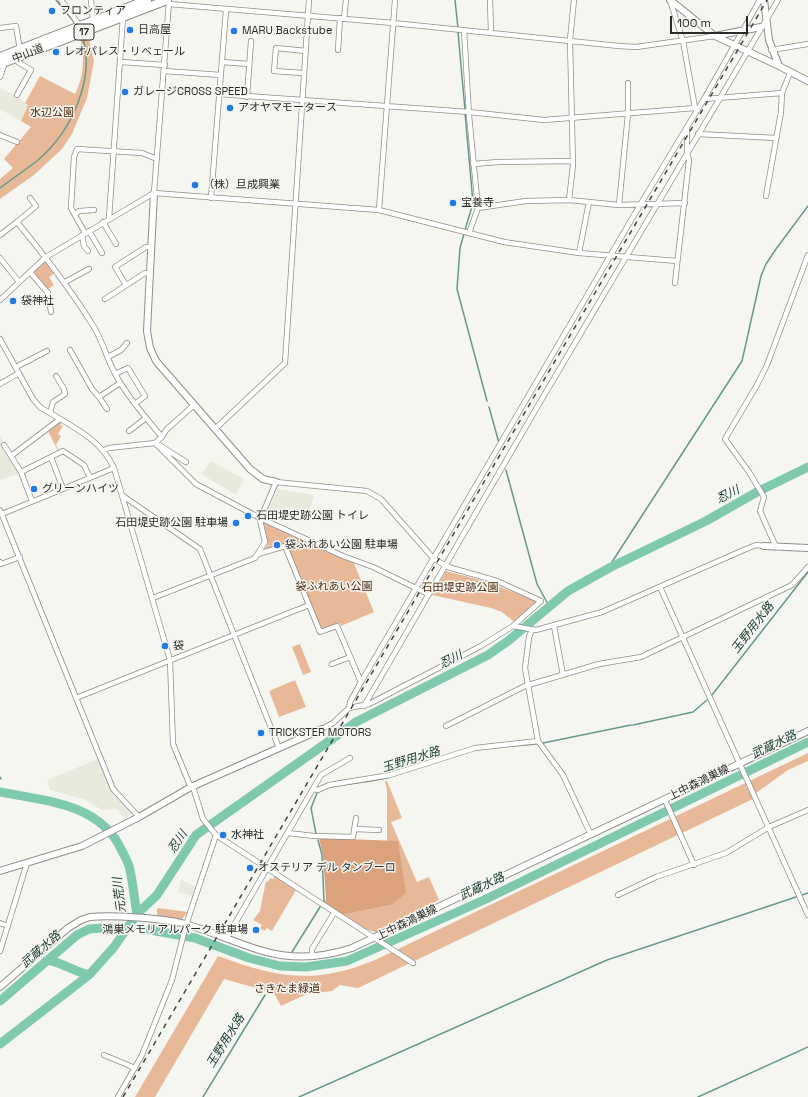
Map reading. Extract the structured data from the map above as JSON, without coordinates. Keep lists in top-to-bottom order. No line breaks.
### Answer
{"streets":{"highway":["17","中山道"],"main road":["上中森鴻巣線"]},"water":["忍川","玉野用水路","武蔵水路","元荒川"],"parks":["水辺公園","袋ふれあい公園","石田堤史跡公園","さきたま緑道"],"places":["フロンティア","日高屋","MARU Backstube","レオパレス・リベェール","ガレージCROSS SPEED","アオヤマモータース","（株）旦成興業","宝養寺","袋神社","グリーンハイツ","石田堤史跡公園 トイレ","石田堤史跡公園 駐車場","袋ふれあい公園 駐車場","袋","TRICKSTER MOTORS","水神社","オステリア デル タンブーロ","鴻巣メモリアルパーク 駐車場"],"scale_bar":"100 m"}
